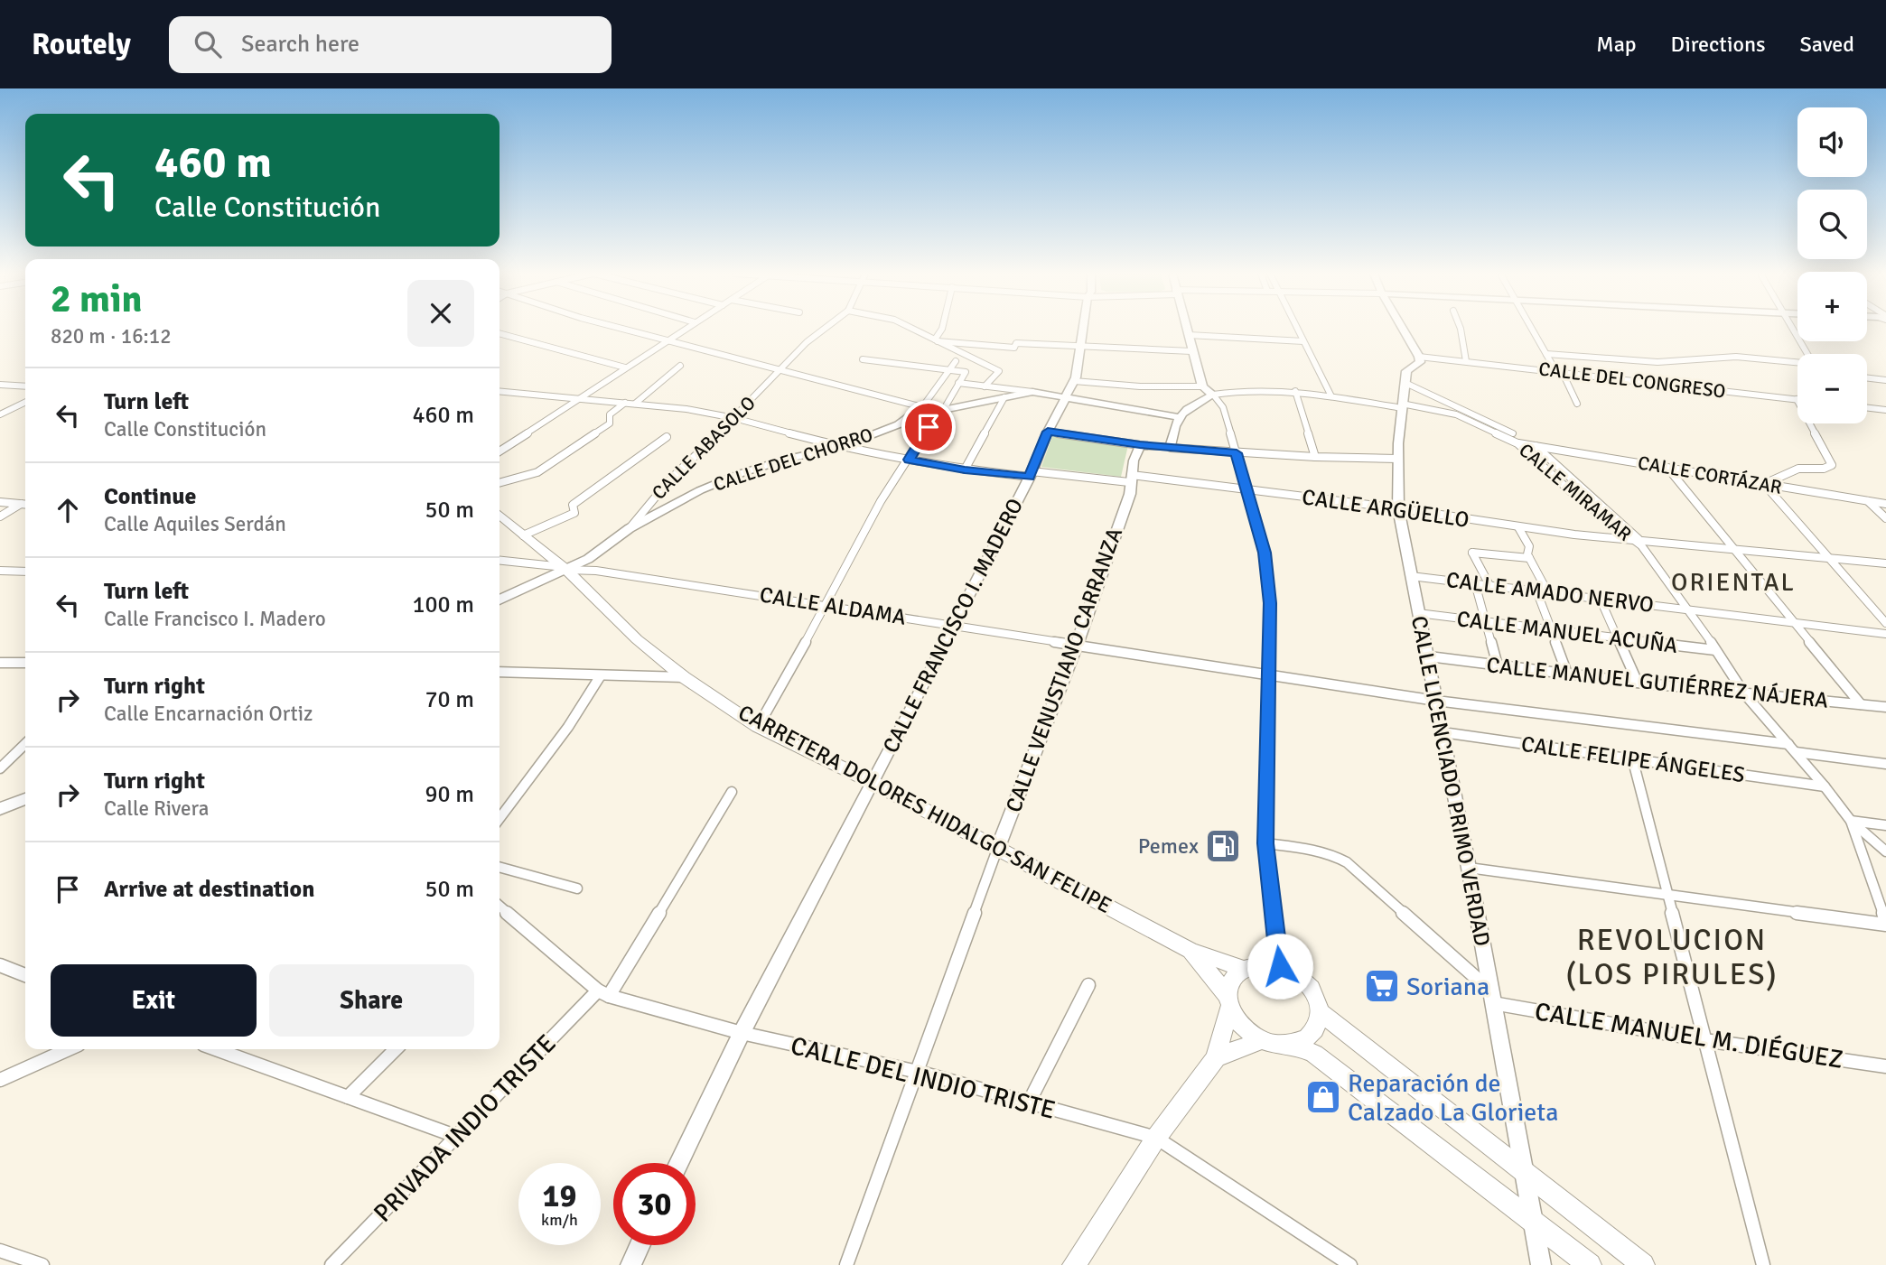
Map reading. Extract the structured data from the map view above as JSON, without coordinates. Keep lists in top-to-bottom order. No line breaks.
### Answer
{"streets":{"main road":["CARRETERA DOLORES HIDALGO-SAN FELIPE"],"street":["CALLE DEL CONGRESO","CALLE ABASOLO","CALLE DEL CHORRO","CALLE CORTÁZAR","CALLE MIRAMAR","CALLE ARGÜELLO","CALLE AMADO NERVO","CALLE ALDAMA","CALLE FRANCISCO I. MADERO","CALLE MANUEL ACUÑA","CALLE VENUSTIANO CARRANZA","CALLE MANUEL GUTIÉRREZ NÁJERA","CALLE FELIPE ÁNGELES","CALLE LICENCIADO PRIMO VERDAD","CALLE MANUEL M. DIÉGUEZ","CALLE DEL INDIO TRISTE","PRIVADA INDIO TRISTE"]},"crossings":[["CALLE DEL CONGRESO","CALLE LICENCIADO PRIMO VERDAD"],["CALLE ABASOLO","CALLE DEL CHORRO"],["CALLE ABASOLO","CALLE ARGÜELLO"],["CALLE ABASOLO","CALLE ALDAMA"],["CALLE ABASOLO","CARRETERA DOLORES HIDALGO-SAN FELIPE"],["CALLE DEL CHORRO","CALLE ARGÜELLO"],["CALLE CORTÁZAR","CALLE MIRAMAR"],["CALLE CORTÁZAR","CALLE LICENCIADO PRIMO VERDAD"],["CALLE MIRAMAR","CALLE ARGÜELLO"],["CALLE MIRAMAR","CALLE AMADO NERVO"],["CALLE MIRAMAR","CALLE MANUEL ACUÑA"],["CALLE MIRAMAR","CALLE MANUEL GUTIÉRREZ NÁJERA"],["CALLE MIRAMAR","CALLE FELIPE ÁNGELES"],["CALLE MIRAMAR","CALLE LICENCIADO PRIMO VERDAD"],["CALLE ARGÜELLO","CALLE FRANCISCO I. MADERO"],["CALLE ARGÜELLO","CALLE VENUSTIANO CARRANZA"],["CALLE ARGÜELLO","CALLE LICENCIADO PRIMO VERDAD"],["CALLE AMADO NERVO","CALLE LICENCIADO PRIMO VERDAD"],["CALLE ALDAMA","CALLE FRANCISCO I. MADERO"],["CALLE ALDAMA","CALLE VENUSTIANO CARRANZA"],["CALLE ALDAMA","CALLE FELIPE ÁNGELES"],["CALLE ALDAMA","CALLE LICENCIADO PRIMO VERDAD"],["CALLE ALDAMA","CARRETERA DOLORES HIDALGO-SAN FELIPE"],["CALLE FRANCISCO I. MADERO","CARRETERA DOLORES HIDALGO-SAN FELIPE"],["CALLE FRANCISCO I. MADERO","CALLE DEL INDIO TRISTE"],["CALLE MANUEL ACUÑA","CALLE LICENCIADO PRIMO VERDAD"],["CALLE VENUSTIANO CARRANZA","CARRETERA DOLORES HIDALGO-SAN FELIPE"],["CALLE VENUSTIANO CARRANZA","CALLE DEL INDIO TRISTE"],["CALLE MANUEL GUTIÉRREZ NÁJERA","CALLE LICENCIADO PRIMO VERDAD"],["CALLE FELIPE ÁNGELES","CALLE LICENCIADO PRIMO VERDAD"],["CALLE LICENCIADO PRIMO VERDAD","CALLE MANUEL M. DIÉGUEZ"],["CALLE DEL INDIO TRISTE","PRIVADA INDIO TRISTE"]],"districts":["ORIENTAL","REVOLUCION (LOS PIRULES)"],"places":{"fuel station":["Pemex"],"supermarket":["Soriana"],"shop":["Reparación de Calzado La Glorieta"]},"page":{"header":"Routely","search":"Search here","nav":["Map","Directions","Saved"],"map_buttons":["+","−"],"turn":["460 m","Calle Constitución"],"heading":["2 min","820 m · 16:12"],"list":[{"name":"Turn left","note":"Calle Constitución","value":"460 m"},{"name":"Continue","note":"Calle Aquiles Serdán","value":"50 m"},{"name":"Turn left","note":"Calle Francisco I. Madero","value":"100 m"},{"name":"Turn right","note":"Calle Encarnación Ortiz","value":"70 m"},{"name":"Turn right","note":"Calle Rivera","value":"90 m"},{"name":"Arrive at destination","value":"50 m"}],"buttons":["Exit","Share"],"speed":"19 km/h","limit":"30"}}
